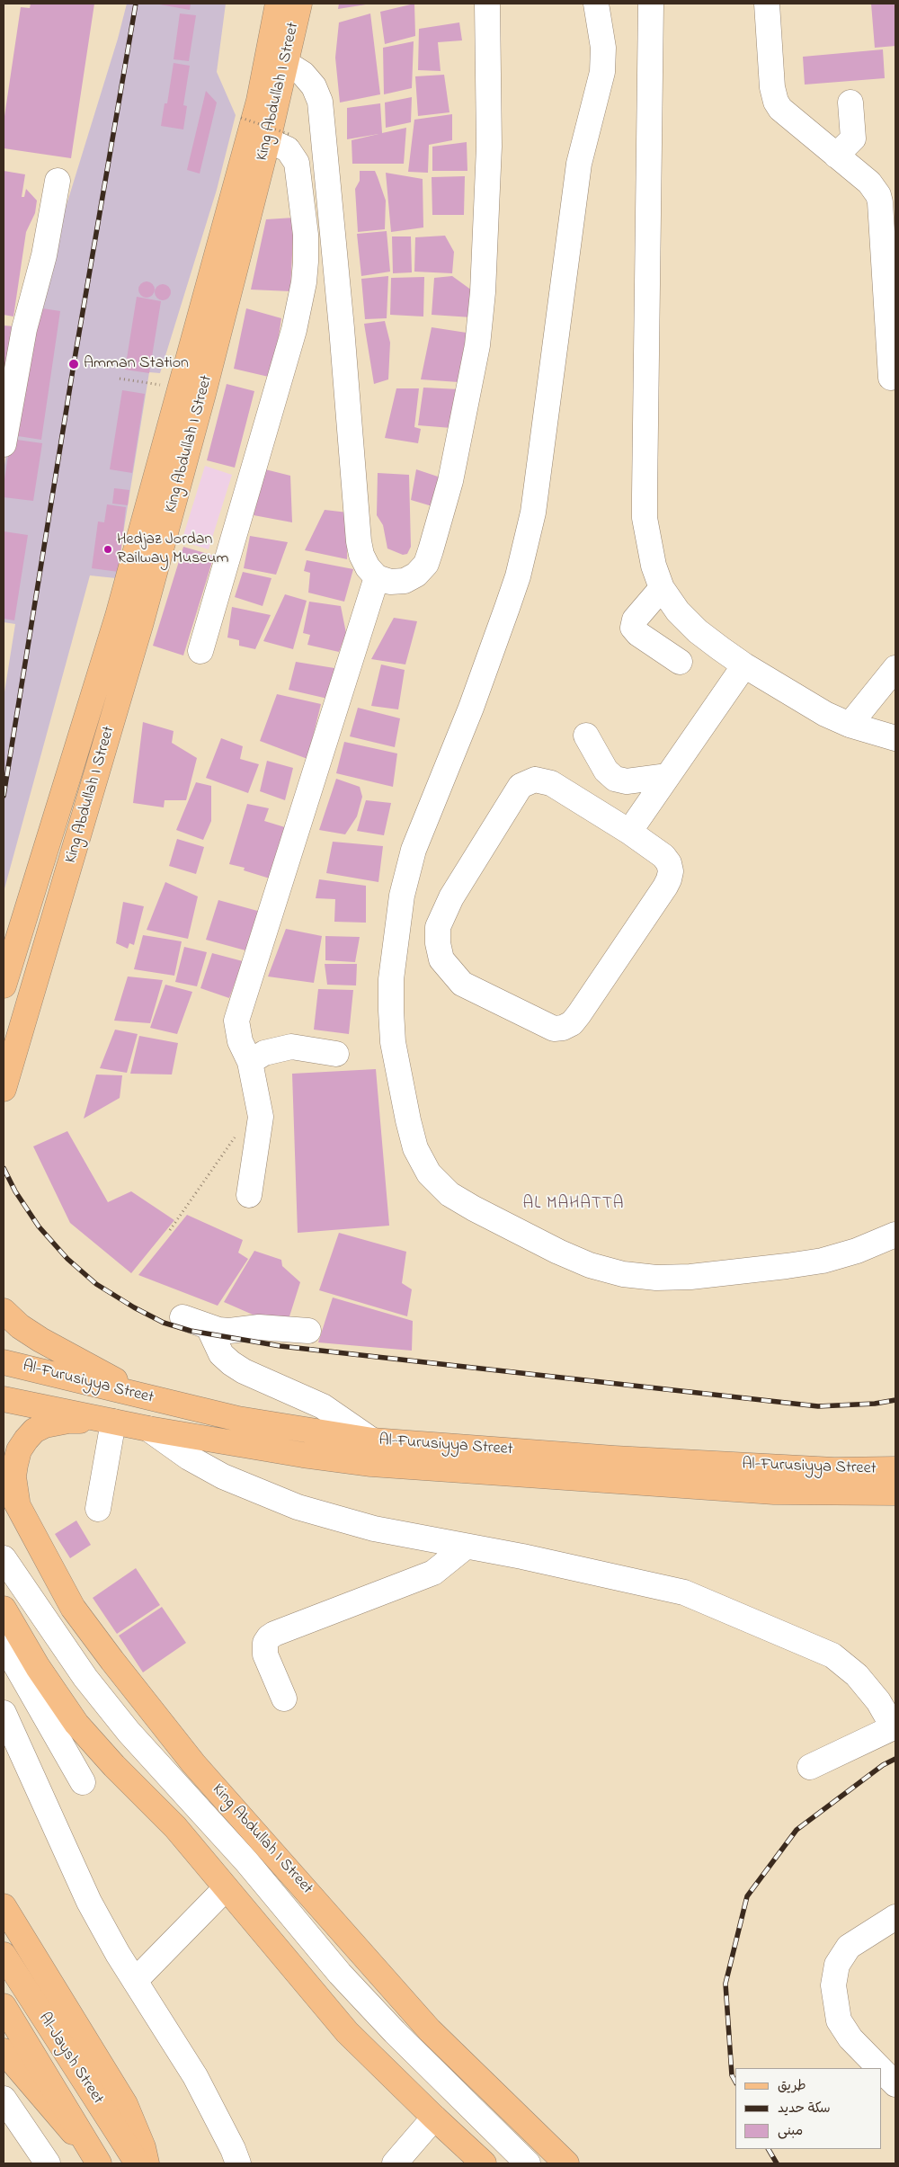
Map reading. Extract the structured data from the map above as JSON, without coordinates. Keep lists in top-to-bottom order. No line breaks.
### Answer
{"streets":{"main road":["King Abdullah I Street","Al-Furusiyya Street","Al-Jaysh Street"]},"districts":["AL MAHATTA"],"places":["Amman Station","Hedjaz Jordan Railway Museum"],"legend":["طريق","سكة حديد","مبنى"]}
